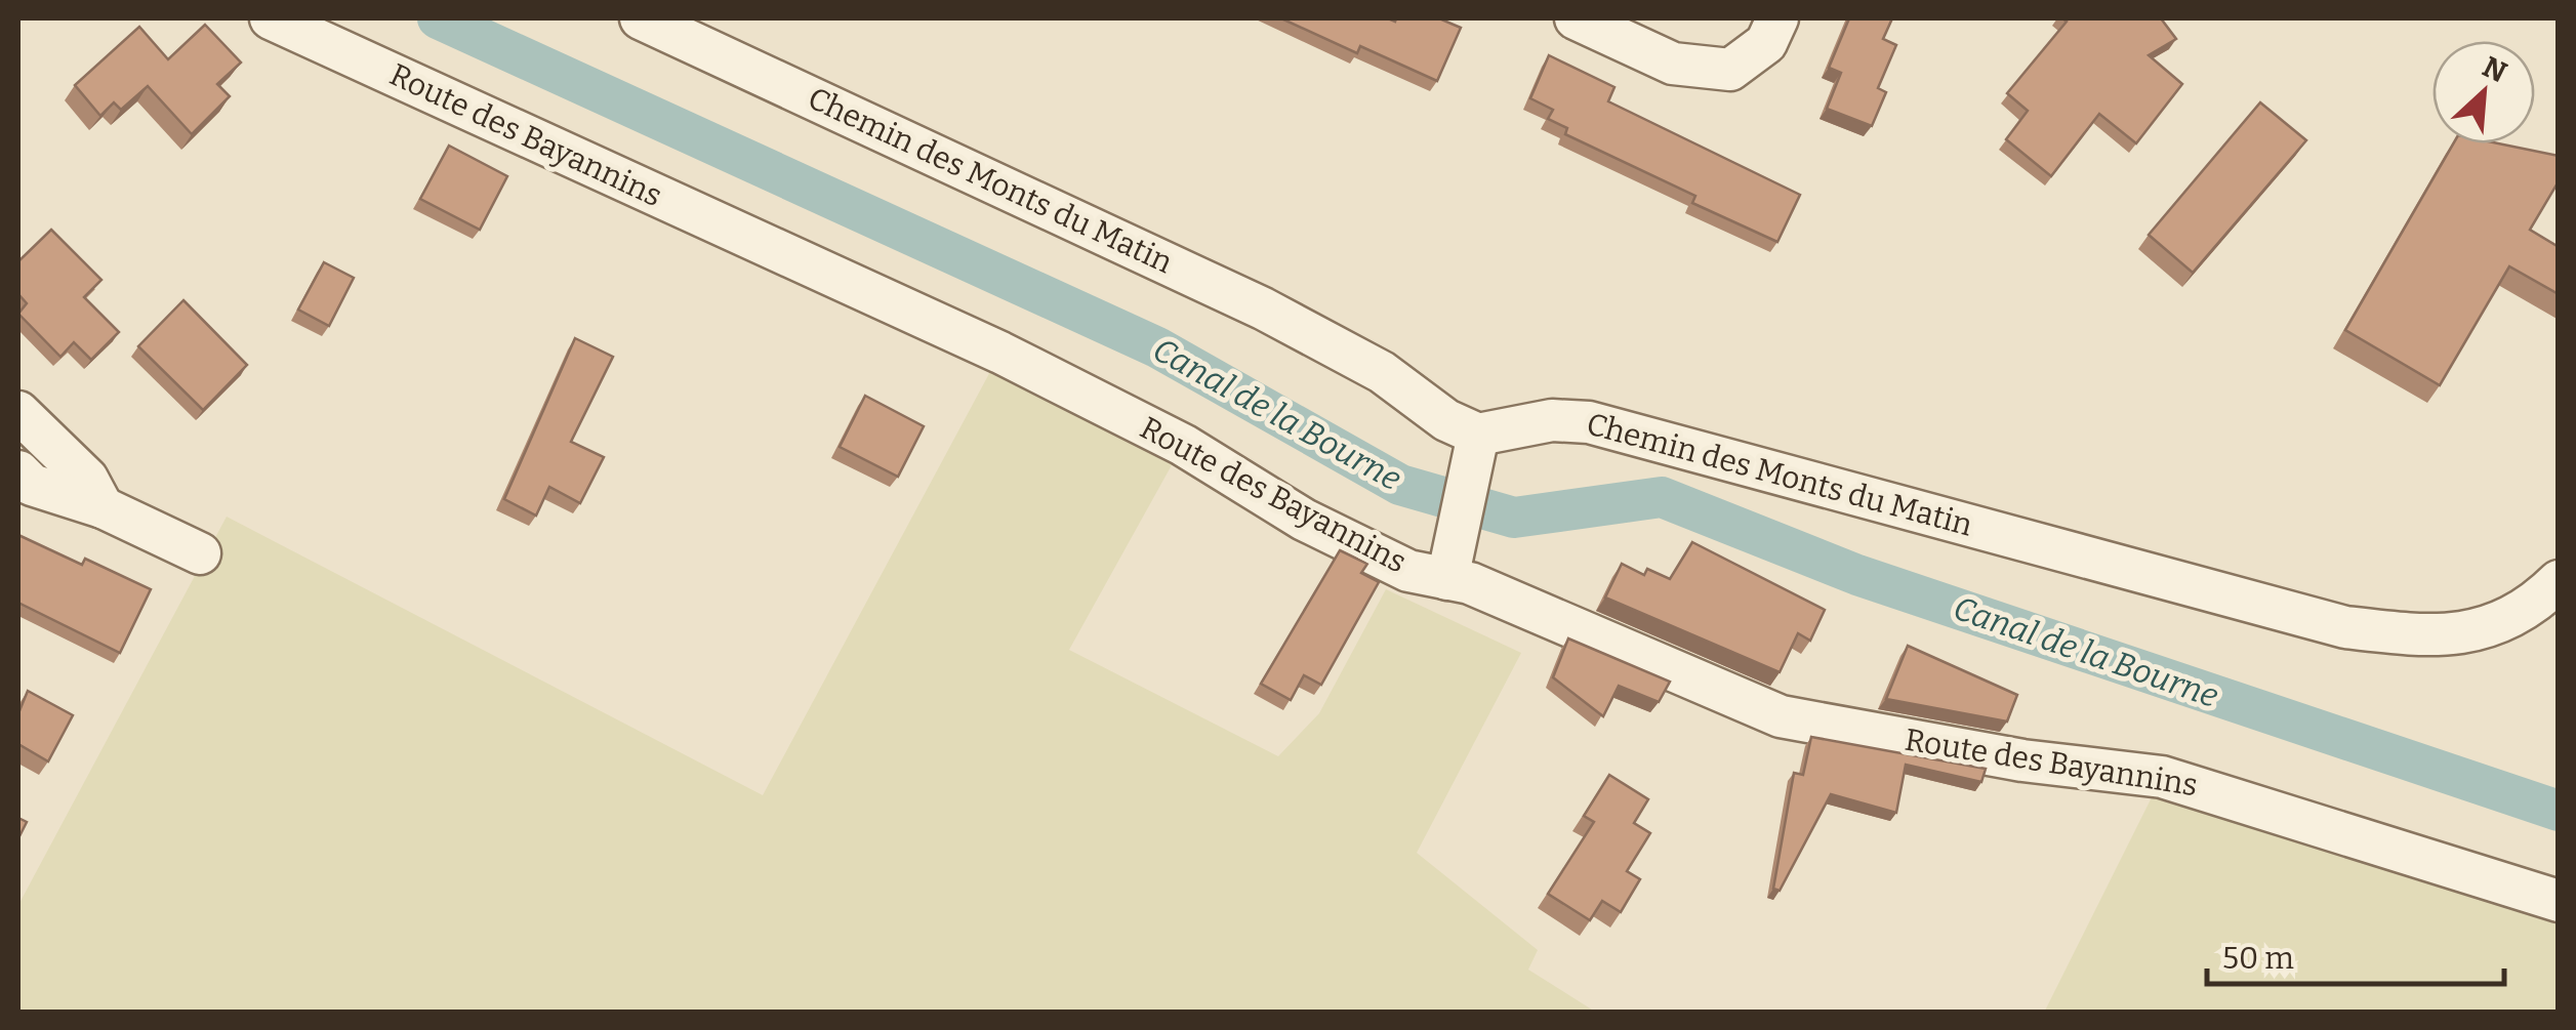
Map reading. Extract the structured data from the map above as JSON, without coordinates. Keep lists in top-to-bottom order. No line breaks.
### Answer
{"streets":{"street":["Route des Bayannins","Chemin des Monts du Matin"]},"water":["Canal de la Bourne"],"scale_bar":"50 m","north":"top right"}
